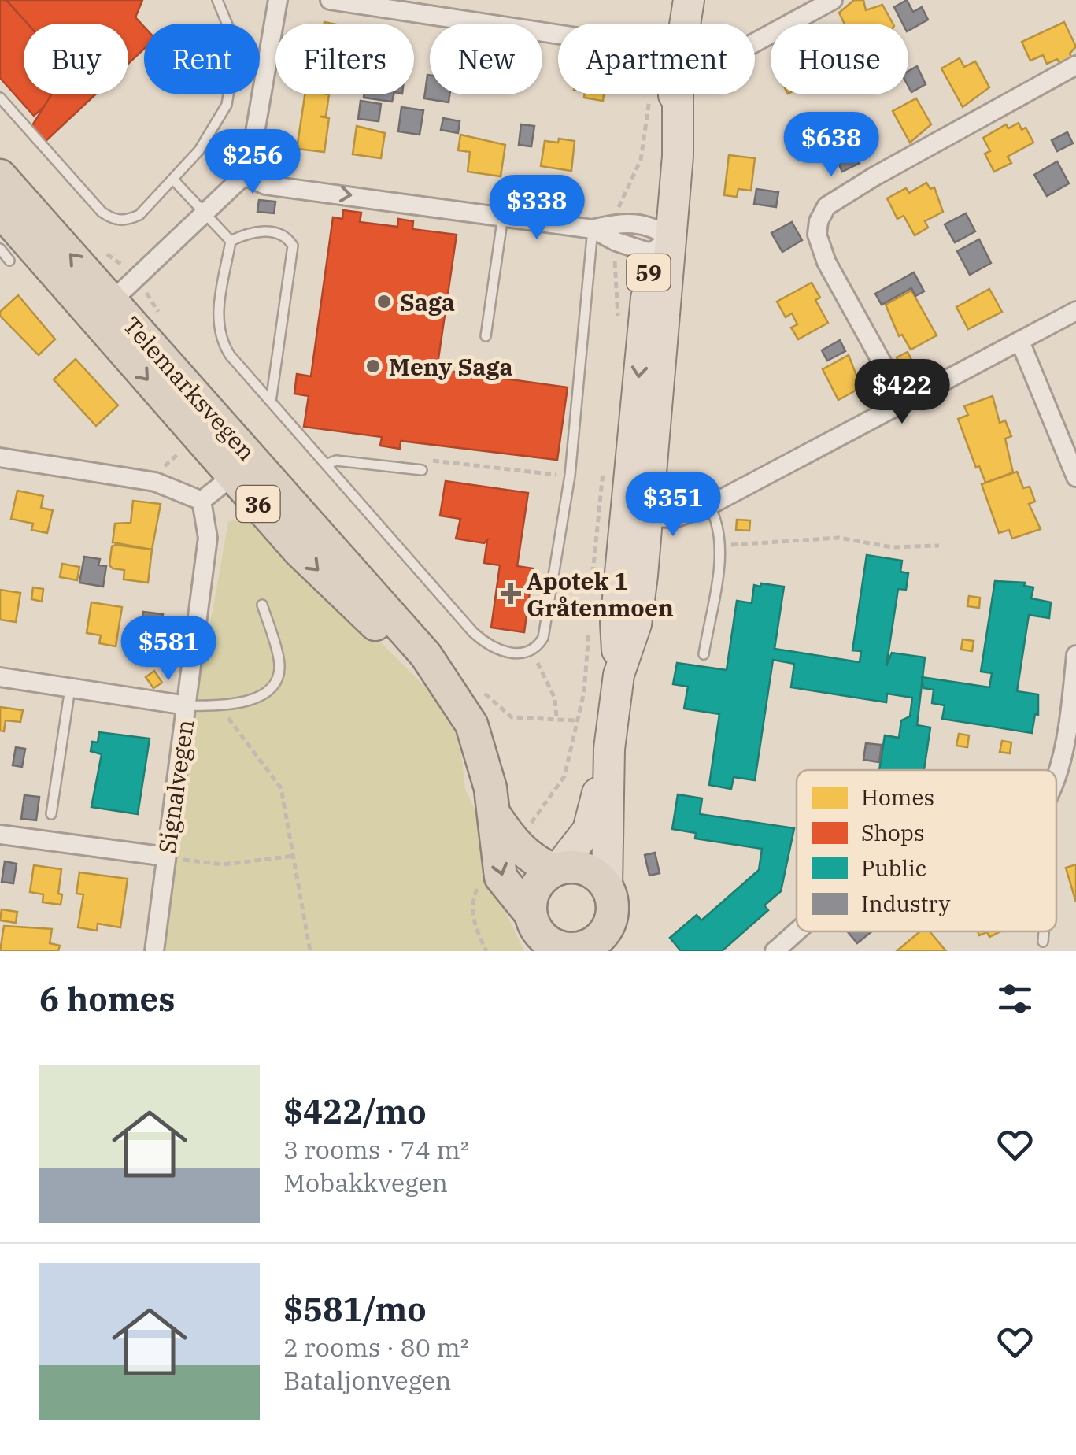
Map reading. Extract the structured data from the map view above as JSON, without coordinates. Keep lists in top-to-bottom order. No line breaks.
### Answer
{"streets":{"highway":["Telemarksvegen","36"],"main road":["59"],"street":["Signalvegen"]},"crossings":[["59","Telemarksvegen"],["59","36"],["Telemarksvegen","36"]],"places":{"other":["Saga","Meny Saga"],"health":["Apotek 1 Gråtenmoen"]},"legend":["Homes","Shops","Public","Industry"],"page":{"chip":["Buy","Rent","Filters","New","Apartment","House"],"price":["$638","$256","$338","$422","$351","$581"],"heading":"6 homes","list":[{"name":"$422/mo","note":"3 rooms · 74 m² · Mobakkvegen"},{"name":"$581/mo","note":"2 rooms · 80 m² · Bataljonvegen"}]}}
